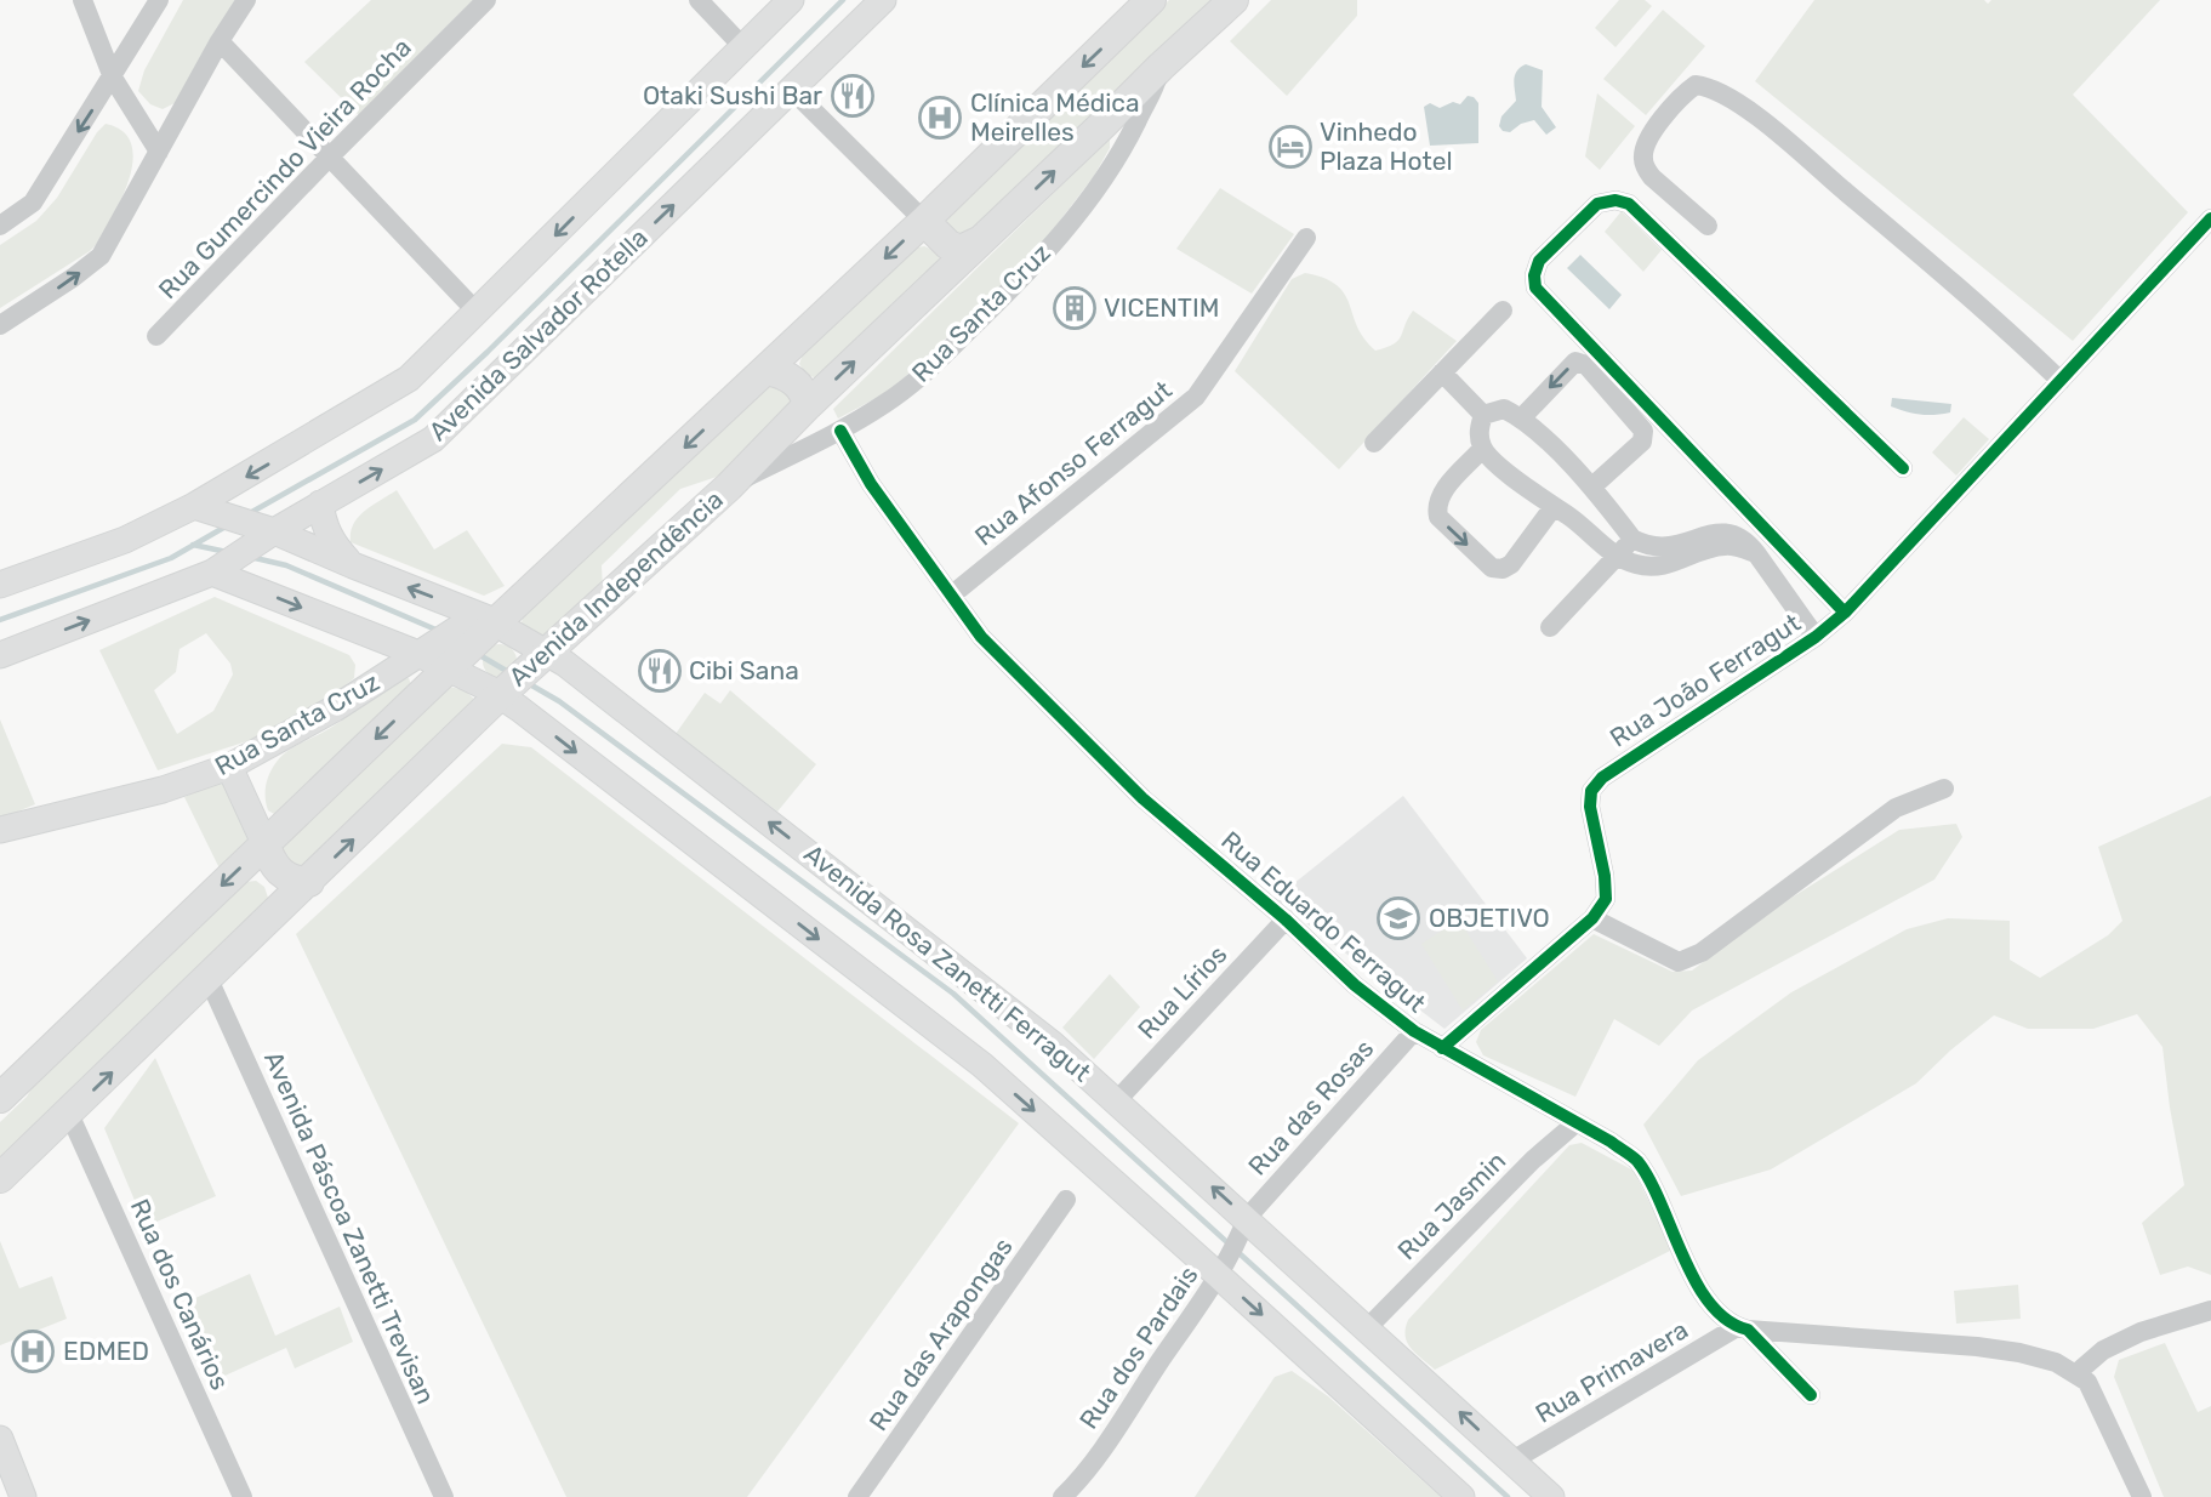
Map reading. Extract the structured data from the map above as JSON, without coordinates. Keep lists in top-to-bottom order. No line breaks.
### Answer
{"streets":{"main road":["Rua Santa Cruz","Avenida Salvador Rotella","Avenida Independência","Avenida Rosa Zanetti Ferragut"],"street":["Rua Gumercindo Vieira Rocha","Rua Afonso Ferragut","Rua João Ferragut","Rua Eduardo Ferragut","Rua Lírios","Rua das Rosas","Rua Jasmin","Avenida Páscoa Zanetti Trevisan","Rua dos Canários","Rua das Arapongas","Rua dos Pardais","Rua Primavera"]},"crossings":[["Rua Santa Cruz","Avenida Independência"],["Rua Santa Cruz","Rua Eduardo Ferragut"],["Rua Santa Cruz","Avenida Rosa Zanetti Ferragut"],["Avenida Salvador Rotella","Avenida Rosa Zanetti Ferragut"],["Rua Afonso Ferragut","Rua Eduardo Ferragut"],["Avenida Independência","Avenida Rosa Zanetti Ferragut"],["Avenida Independência","Avenida Páscoa Zanetti Trevisan"],["Avenida Independência","Rua dos Canários"],["Rua Eduardo Ferragut","Rua Lírios"],["Rua Eduardo Ferragut","Rua das Rosas"],["Rua Eduardo Ferragut","Rua Jasmin"],["Rua Eduardo Ferragut","Rua Primavera"],["Avenida Rosa Zanetti Ferragut","Rua Lírios"],["Avenida Rosa Zanetti Ferragut","Rua das Rosas"],["Avenida Rosa Zanetti Ferragut","Rua Jasmin"],["Avenida Rosa Zanetti Ferragut","Rua dos Pardais"],["Avenida Rosa Zanetti Ferragut","Rua Primavera"],["Rua das Rosas","Rua dos Pardais"]],"places":{"restaurant":["Otaki Sushi Bar","Cibi Sana"],"hospital":["Clínica Médica Meirelles","EDMED"],"hotel":["Vinhedo Plaza Hotel"],"building":["VICENTIM"],"school or university":["OBJETIVO"]}}
